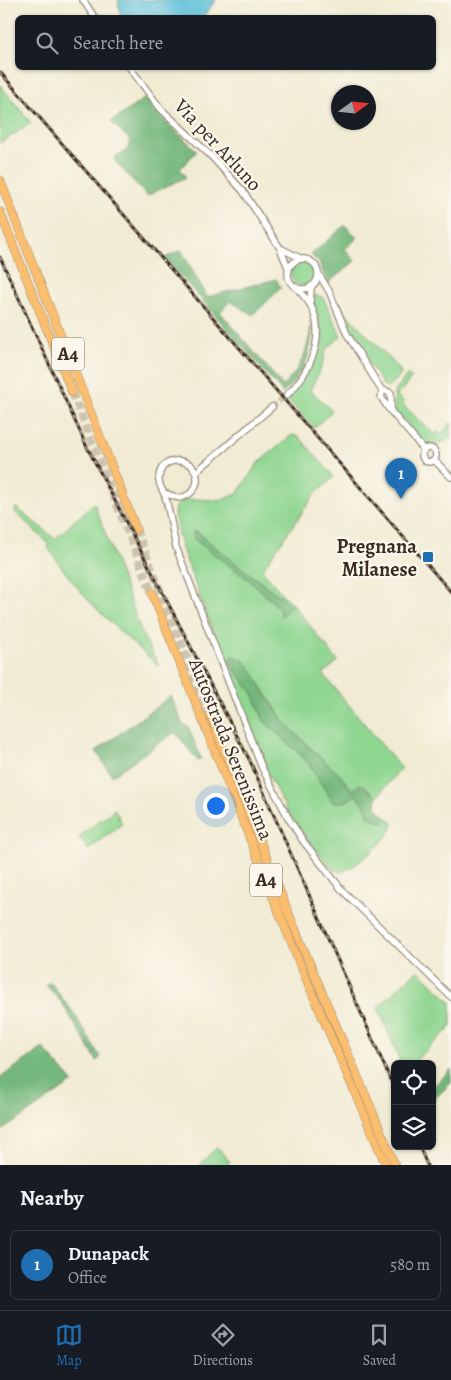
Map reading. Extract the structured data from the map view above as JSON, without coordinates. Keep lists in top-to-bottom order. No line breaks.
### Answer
{"streets":{"highway":["A4","Autostrada Serenissima"],"street":["Via per Arluno"]},"places":{"transit":["Pregnana Milanese"]},"north":"right","page":{"search":"Search here","pins":"1","heading":"Nearby","list":[{"mark":"1","name":"Dunapack","note":"Office","value":"580 m"}],"nav":["Map","Directions","Saved"]}}
